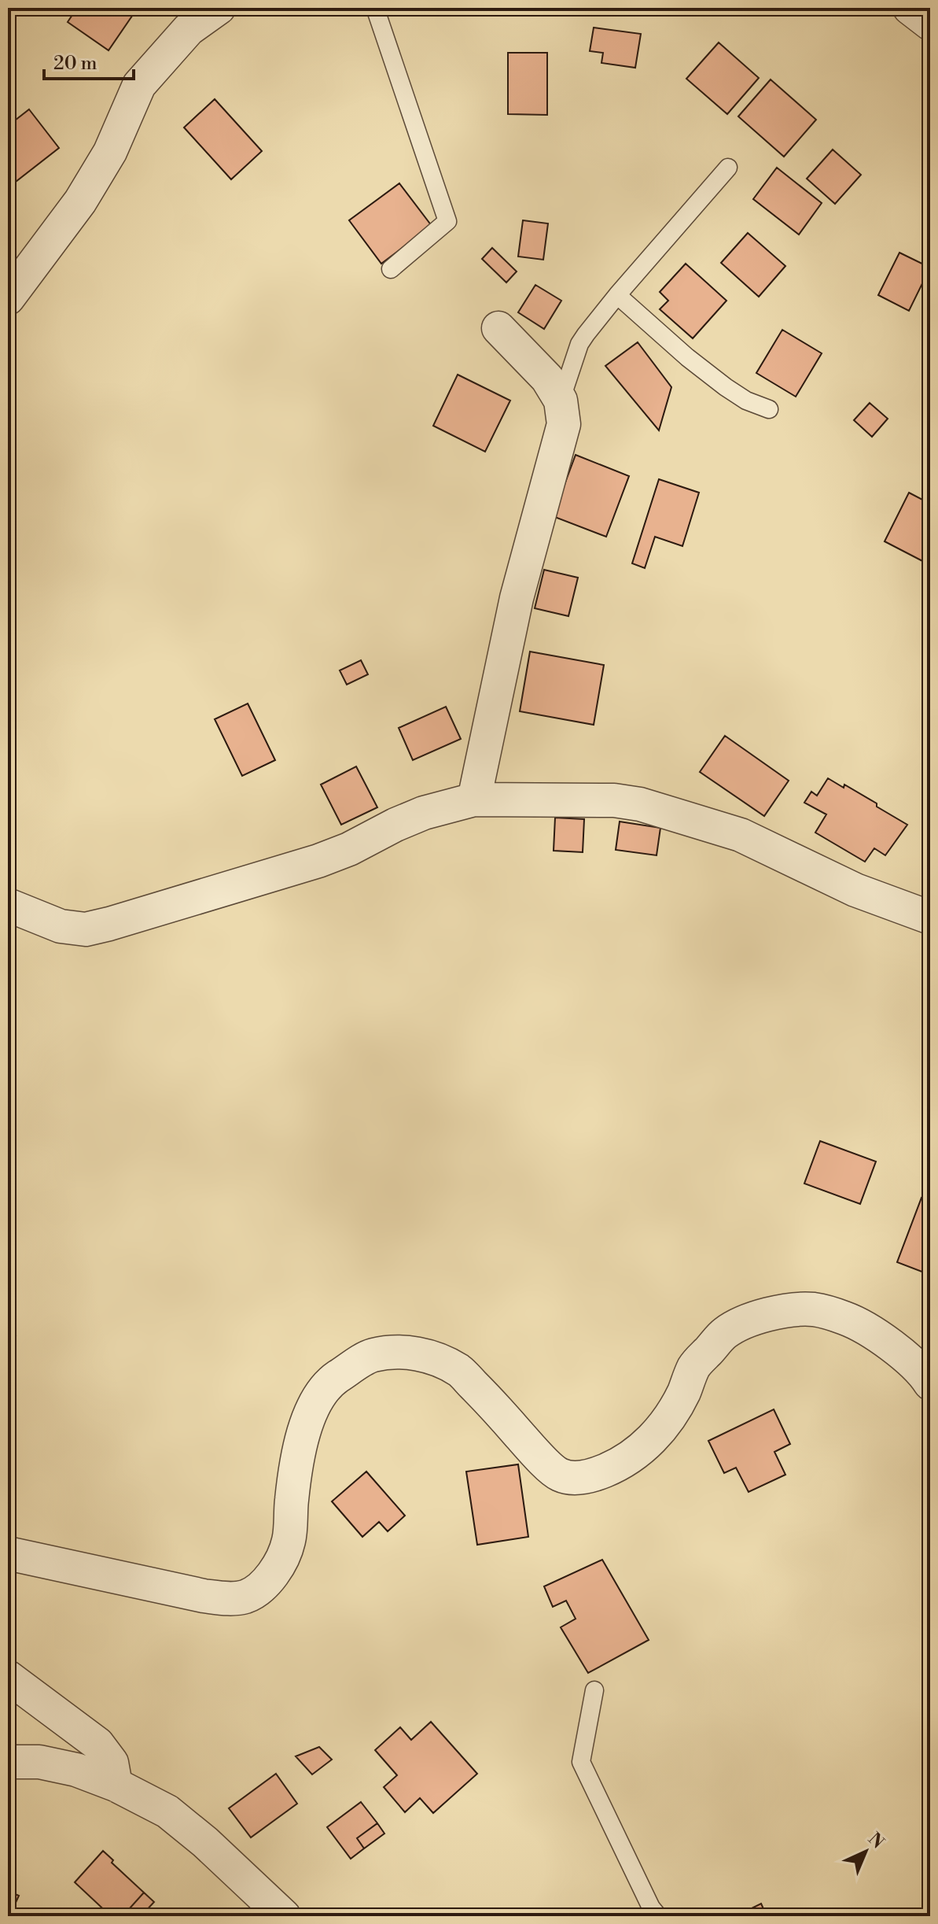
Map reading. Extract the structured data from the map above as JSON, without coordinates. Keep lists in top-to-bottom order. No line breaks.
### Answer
{"scale_bar":"20 m","north":"top right"}
